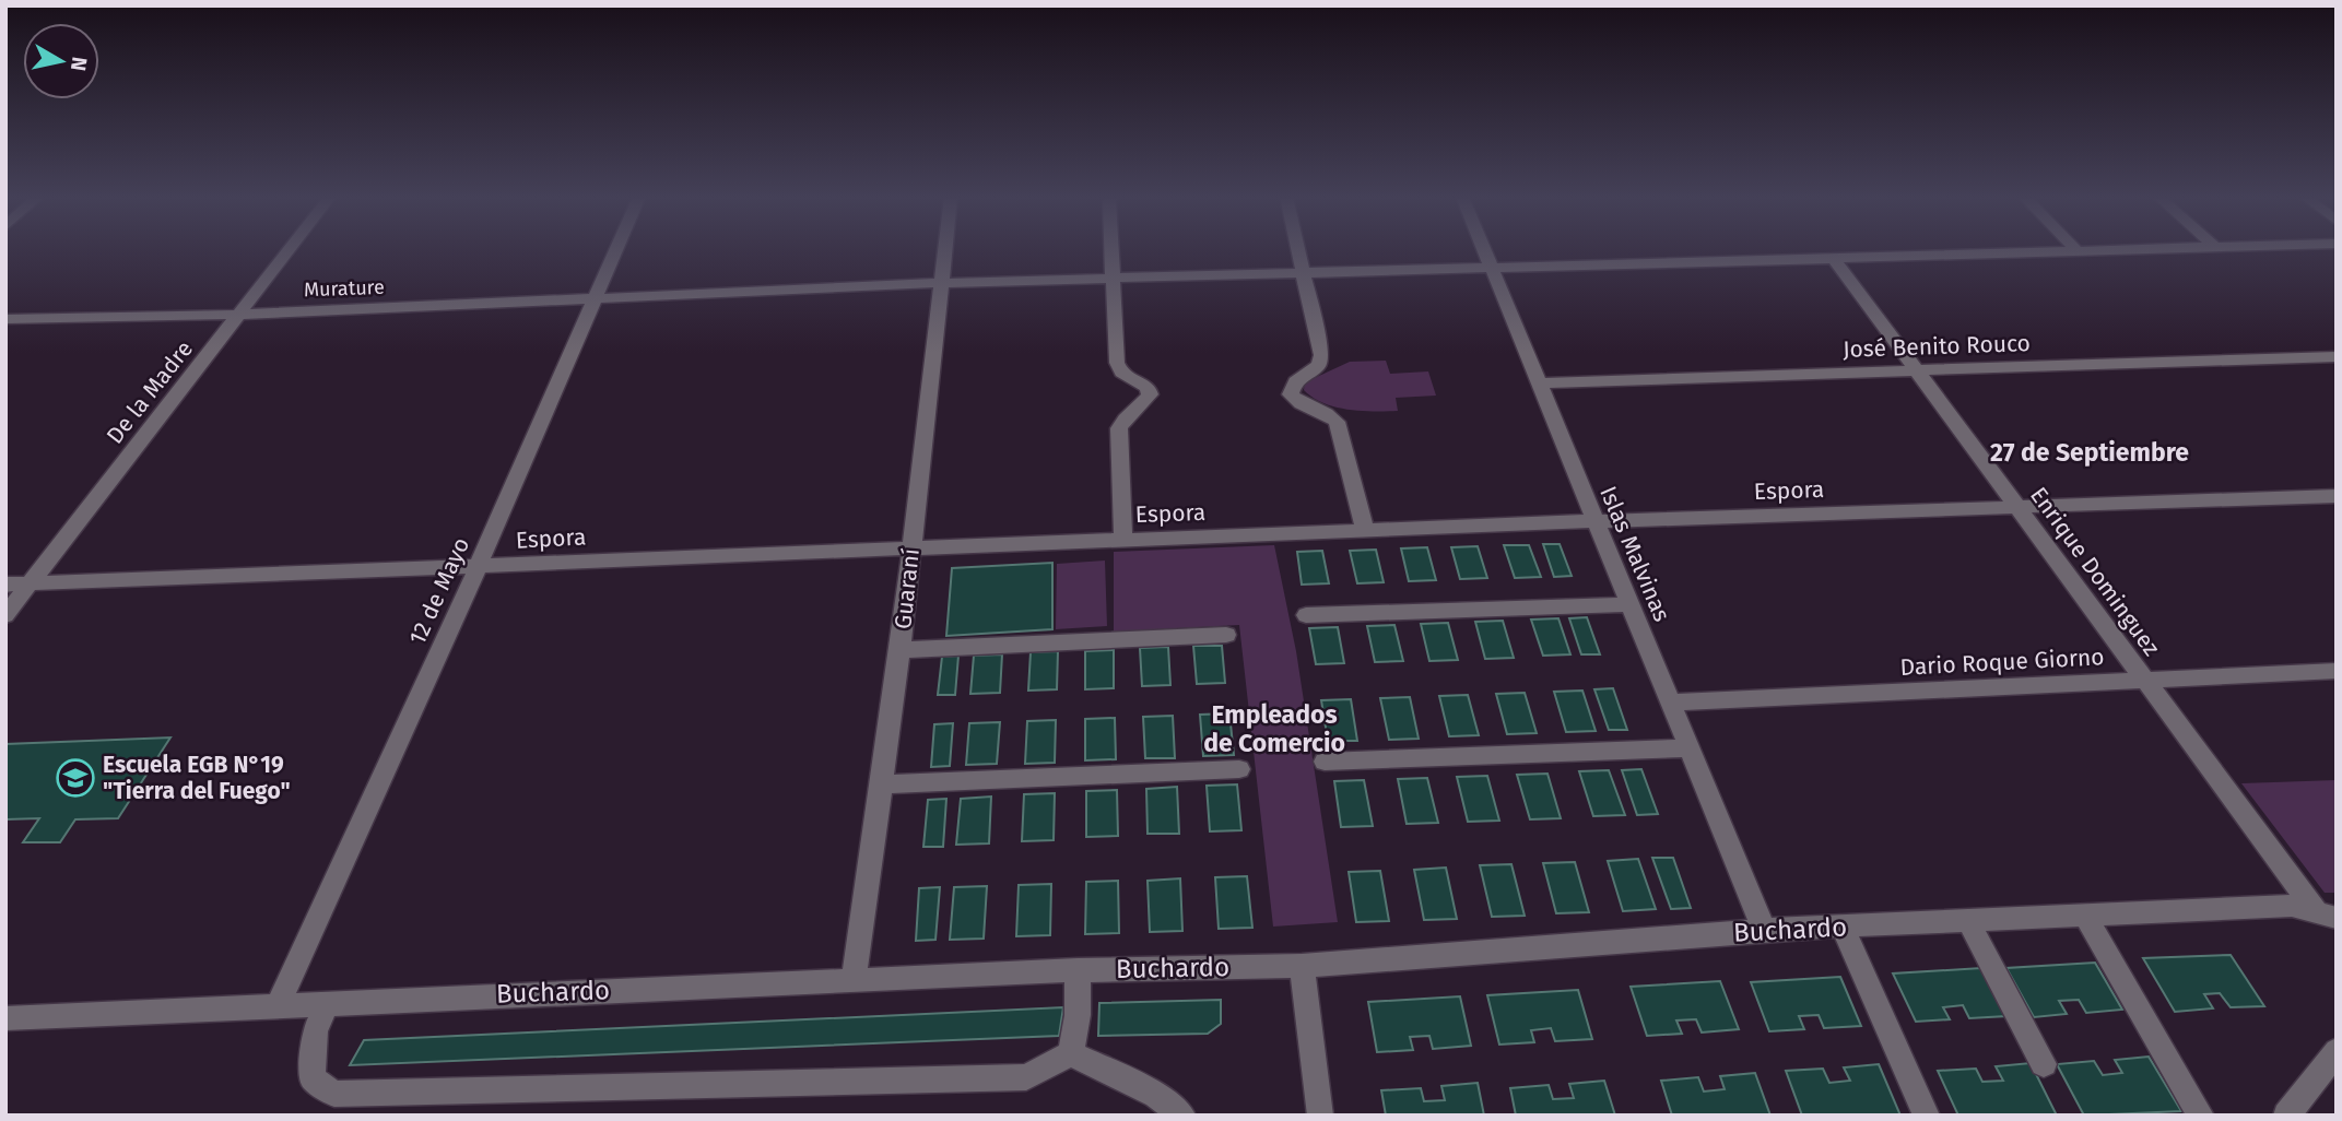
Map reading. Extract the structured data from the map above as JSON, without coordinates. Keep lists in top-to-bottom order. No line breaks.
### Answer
{"streets":{"street":["Murature","José Benito Rouco","De la Madre","Espora","Islas Malvinas","Enrique Dominguez","Guaraní","12 de Mayo","Dario Roque Giorno","Buchardo"]},"crossings":[["Murature","De la Madre"],["Murature","Islas Malvinas"],["Murature","Enrique Dominguez"],["Murature","Guaraní"],["Murature","12 de Mayo"],["José Benito Rouco","Islas Malvinas"],["José Benito Rouco","Enrique Dominguez"],["De la Madre","Espora"],["Espora","Islas Malvinas"],["Espora","Enrique Dominguez"],["Espora","Guaraní"],["Espora","12 de Mayo"],["Islas Malvinas","Dario Roque Giorno"],["Islas Malvinas","Buchardo"],["Enrique Dominguez","Dario Roque Giorno"],["Enrique Dominguez","Buchardo"],["Guaraní","Buchardo"],["12 de Mayo","Buchardo"]],"districts":["27 de Septiembre","Empleados de Comercio"],"places":{"school or university":["Escuela EGB N°19 \"Tierra del Fuego\""]},"north":"right"}
